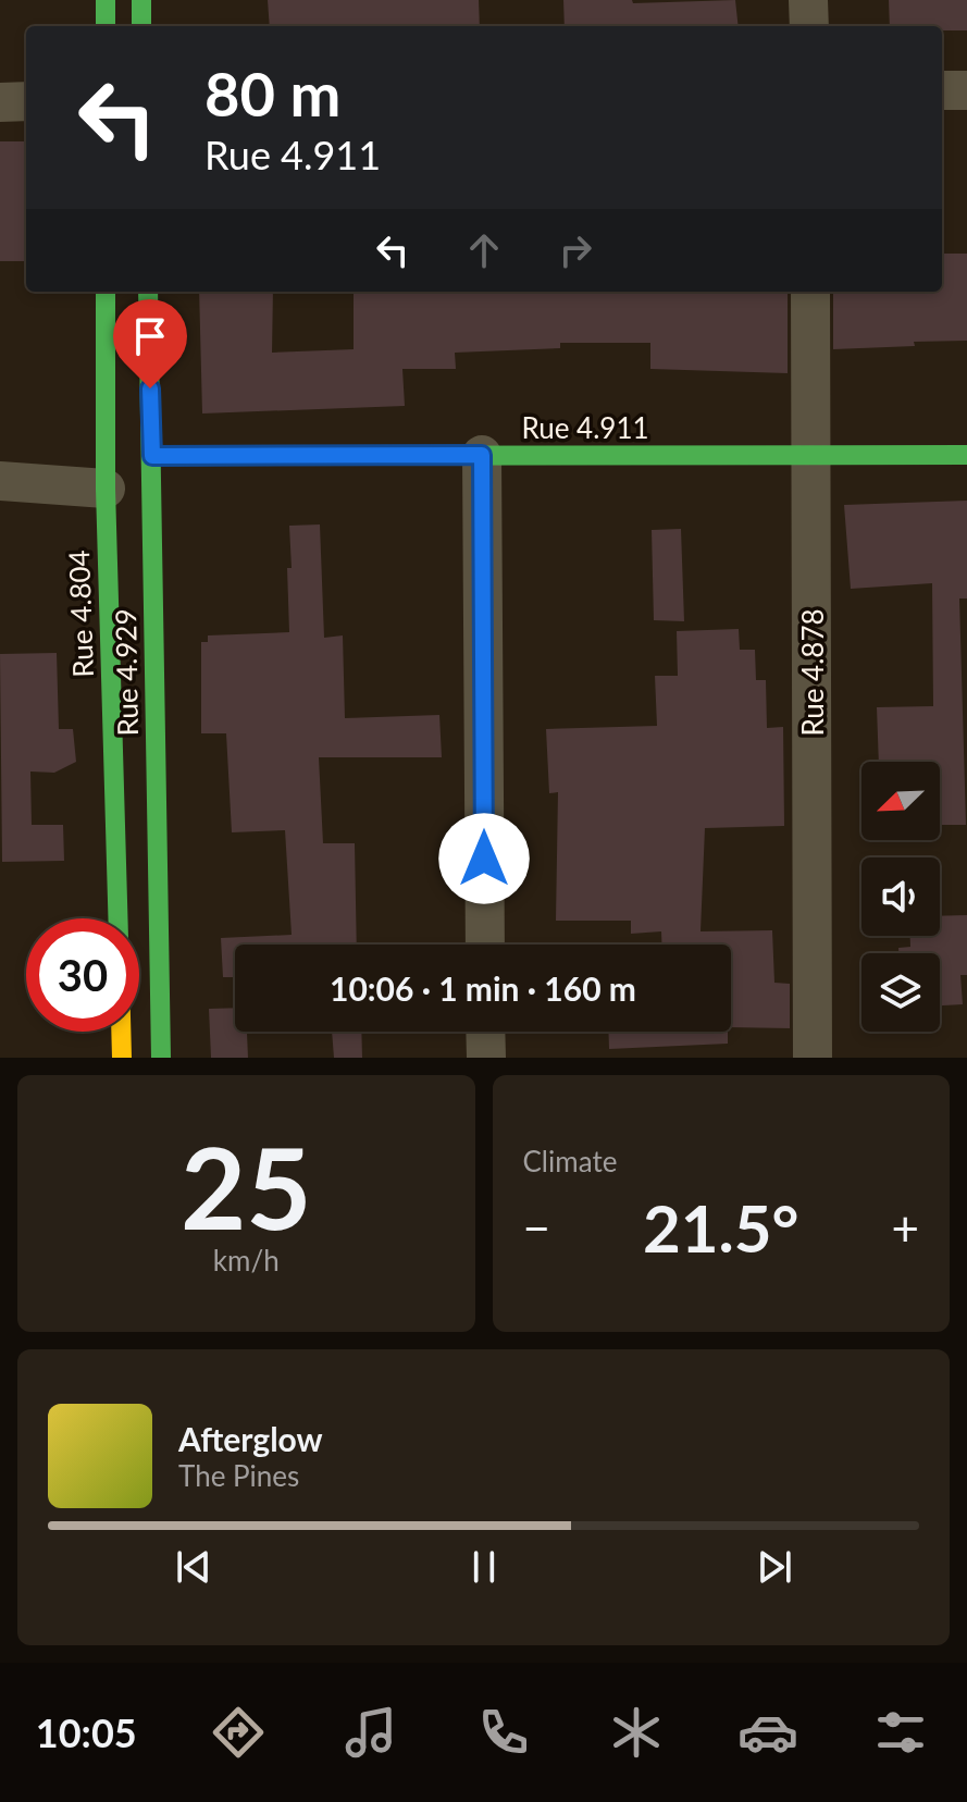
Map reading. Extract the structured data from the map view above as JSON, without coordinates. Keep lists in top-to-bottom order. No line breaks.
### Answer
{"streets":{"main road":["Rue 4.911","Rue 4.804","Rue 4.929"],"street":["Rue 4.878"]},"crossings":[["Rue 4.911","Rue 4.929"],["Rue 4.911","Rue 4.878"]],"north":"bottom left","page":{"turn":["80 m","Rue 4.911"],"limit":"30","trip":"10:06 · 1 min · 160 m","tile":[["25","km/h"],"Climate"],"heat":["−","21.5°","+"],"song":["Afterglow","The Pines"],"tabs":"10:05"}}
